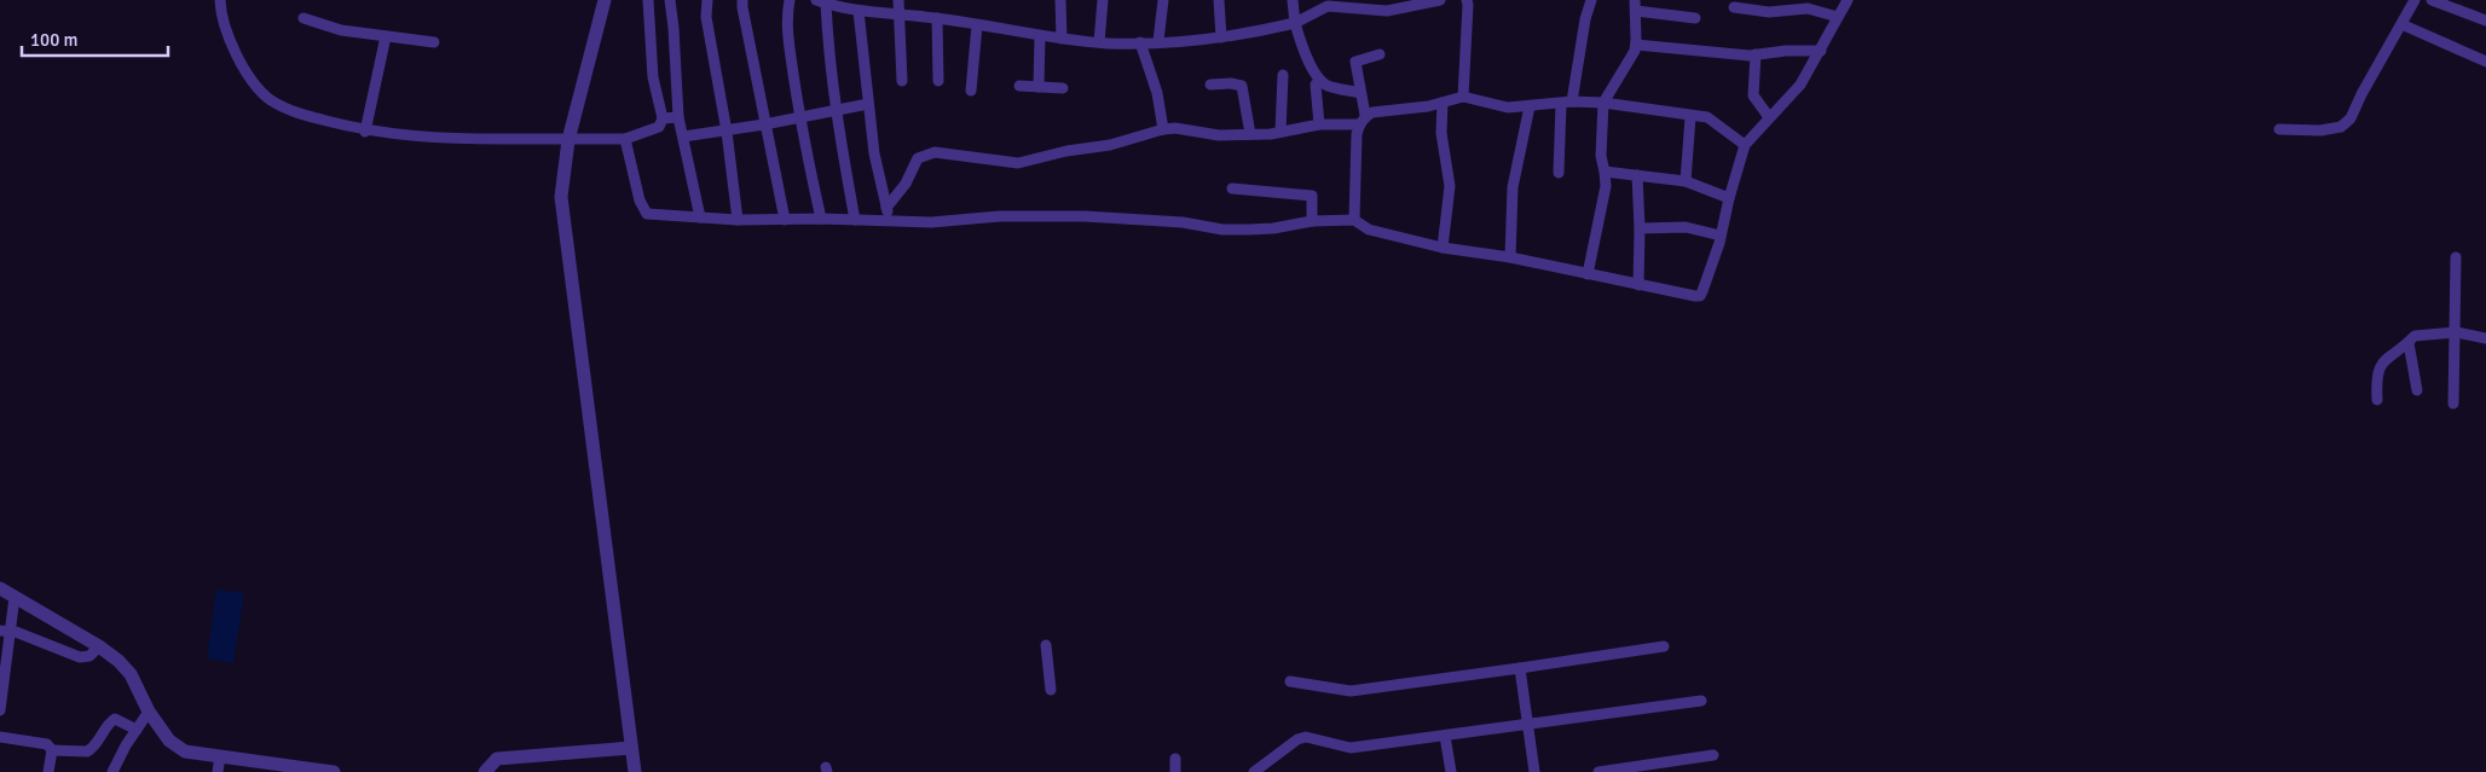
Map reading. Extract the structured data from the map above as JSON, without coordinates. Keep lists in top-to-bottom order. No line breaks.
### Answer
{"scale_bar":"100 m"}
